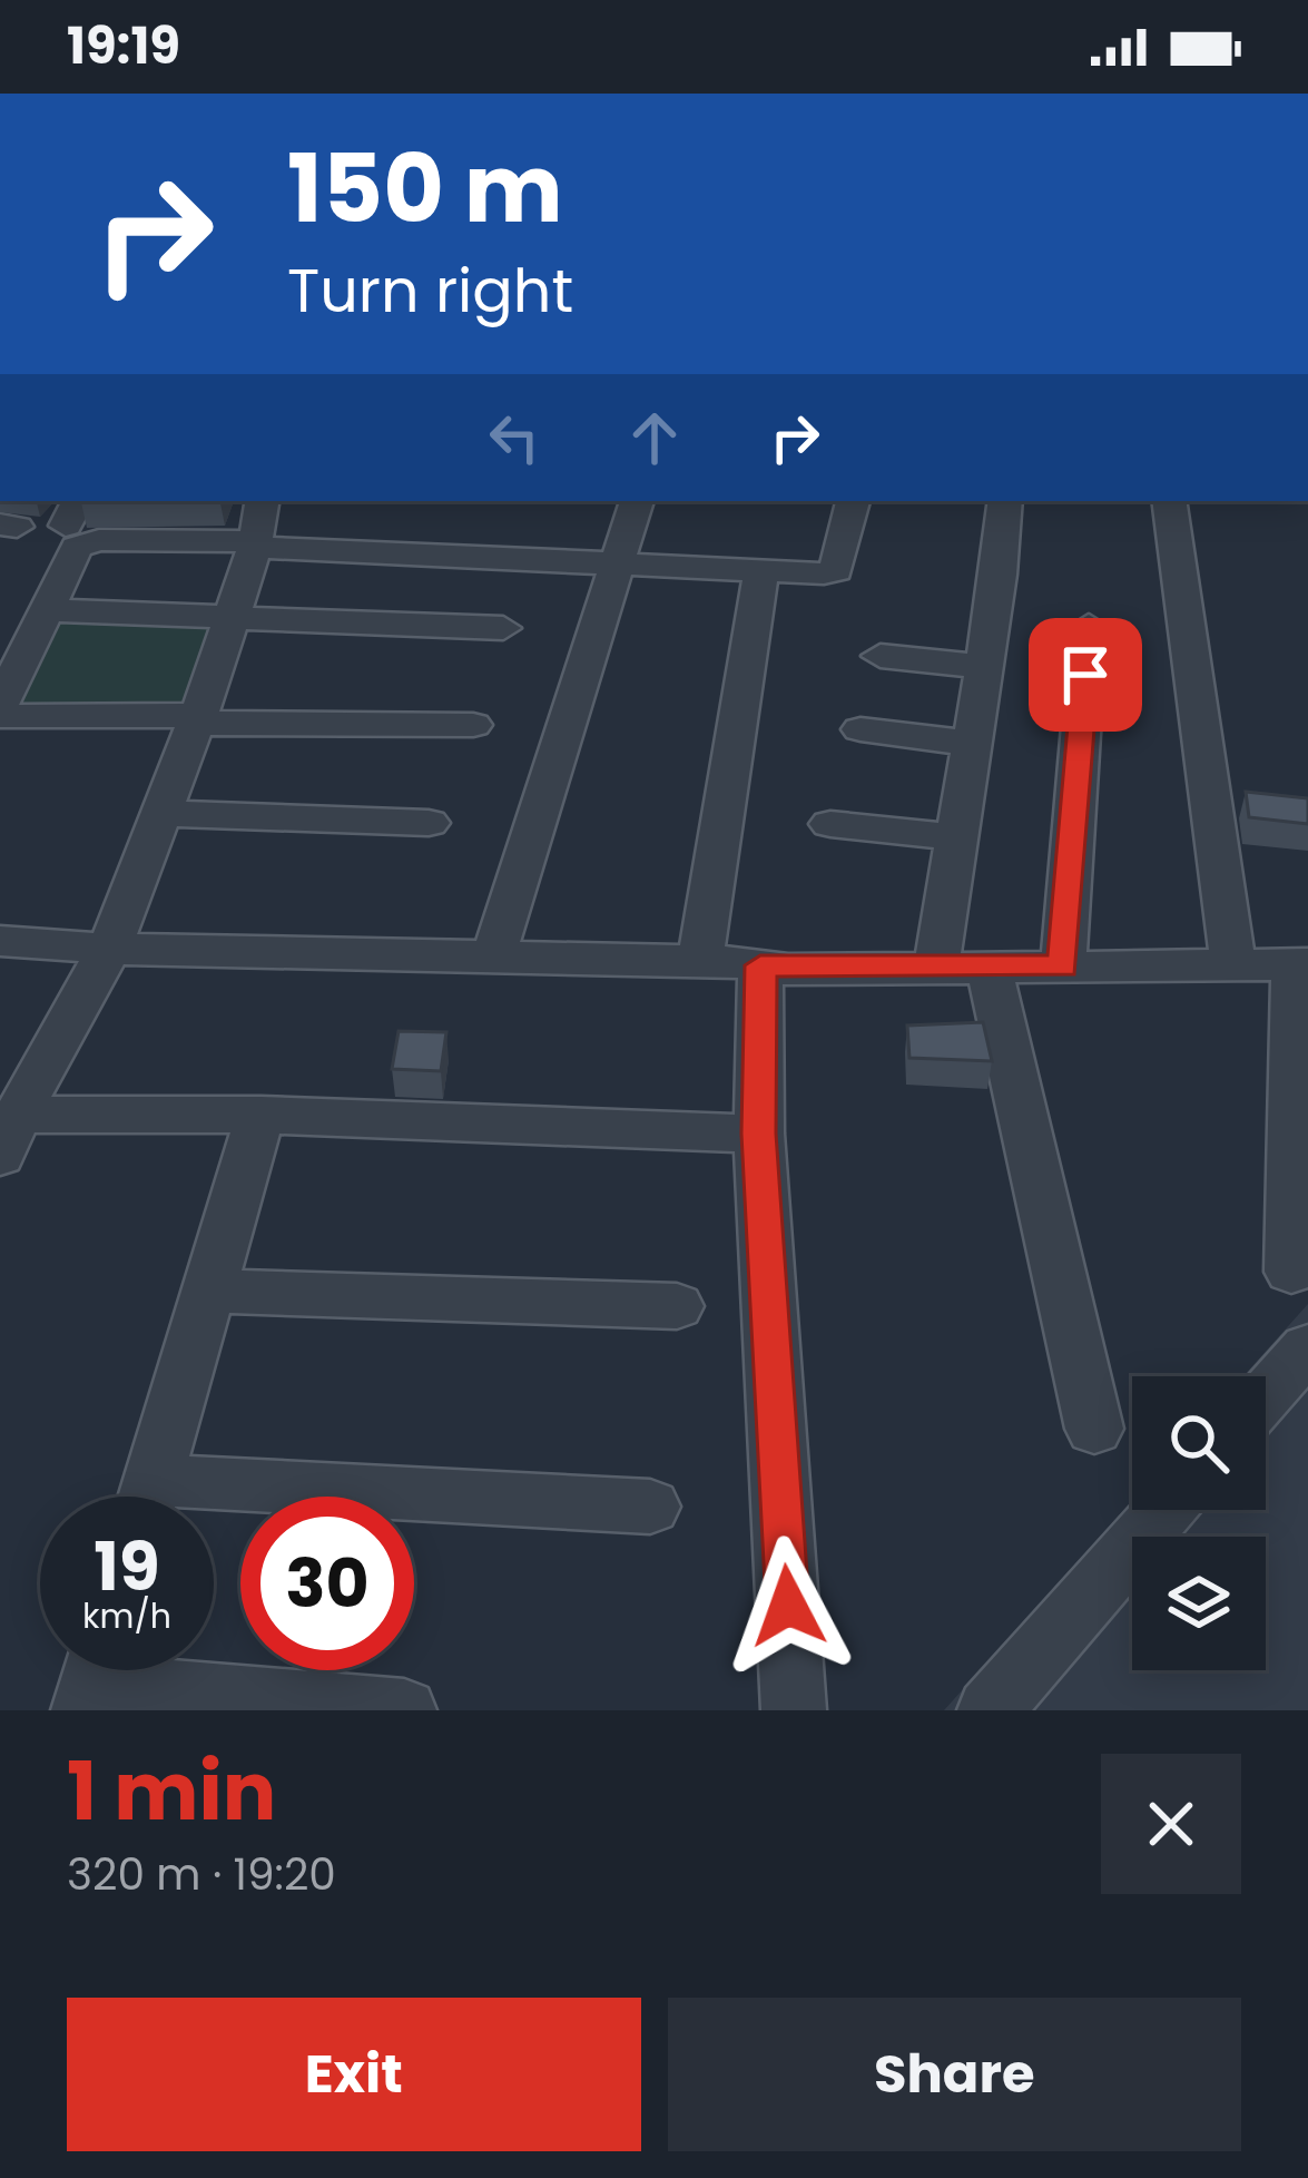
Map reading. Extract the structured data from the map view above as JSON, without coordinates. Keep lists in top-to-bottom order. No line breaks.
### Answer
{"page":{"status":"19:19","turn":["150 m","Turn right"],"speed":"19 km/h","limit":"30","heading":["1 min","320 m · 19:20"],"buttons":["Exit","Share"]}}
